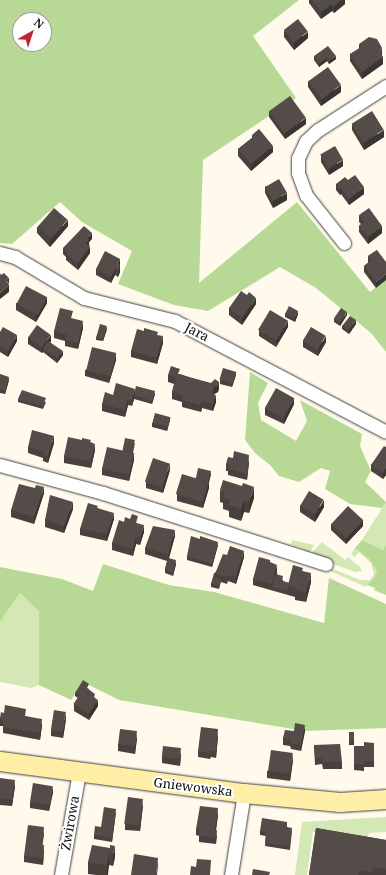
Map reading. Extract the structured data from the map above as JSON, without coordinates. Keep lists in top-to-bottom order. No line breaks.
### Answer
{"streets":{"street":["Jara","Gniewowska","Żwirowa"]},"crossings":[["Gniewowska","Żwirowa"]],"north":"top right"}
